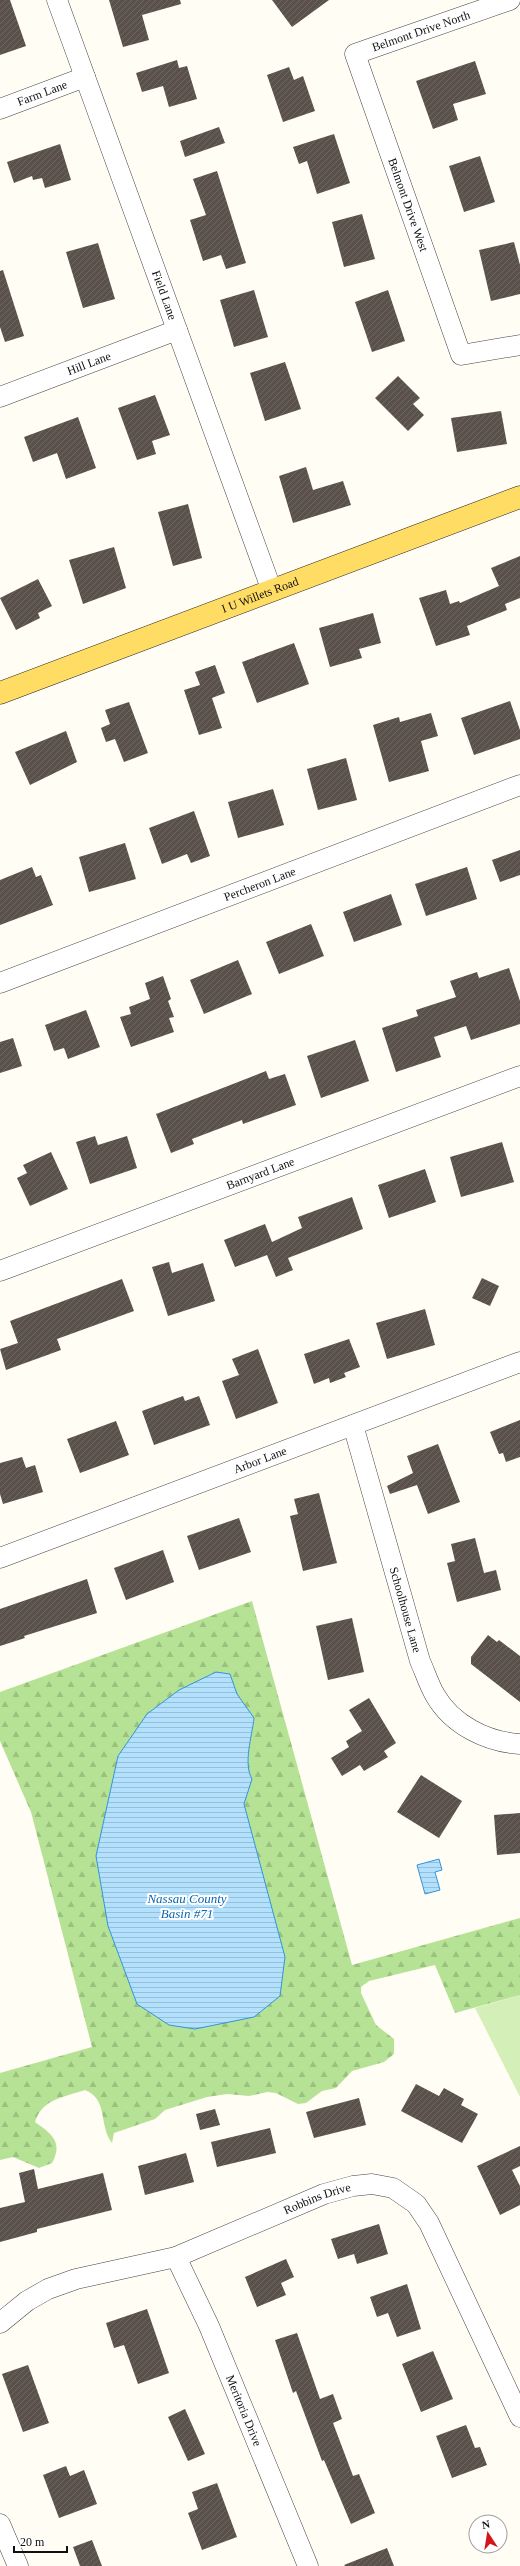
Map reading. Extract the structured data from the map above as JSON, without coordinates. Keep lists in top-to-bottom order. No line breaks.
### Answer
{"streets":{"main road":["I U Willets Road"],"street":["Belmont Drive North","Farm Lane","Belmont Drive West","Field Lane","Hill Lane","Percheron Lane","Barnyard Lane","Arbor Lane","Schoolhouse Lane","Robbins Drive","Meritoria Drive"]},"crossings":[["Belmont Drive North","Belmont Drive West"],["Farm Lane","Field Lane"],["Field Lane","Hill Lane"],["Field Lane","I U Willets Road"],["Arbor Lane","Schoolhouse Lane"],["Robbins Drive","Meritoria Drive"]],"water":["Nassau County Basin #71"],"scale_bar":"20 m","north":"top"}
